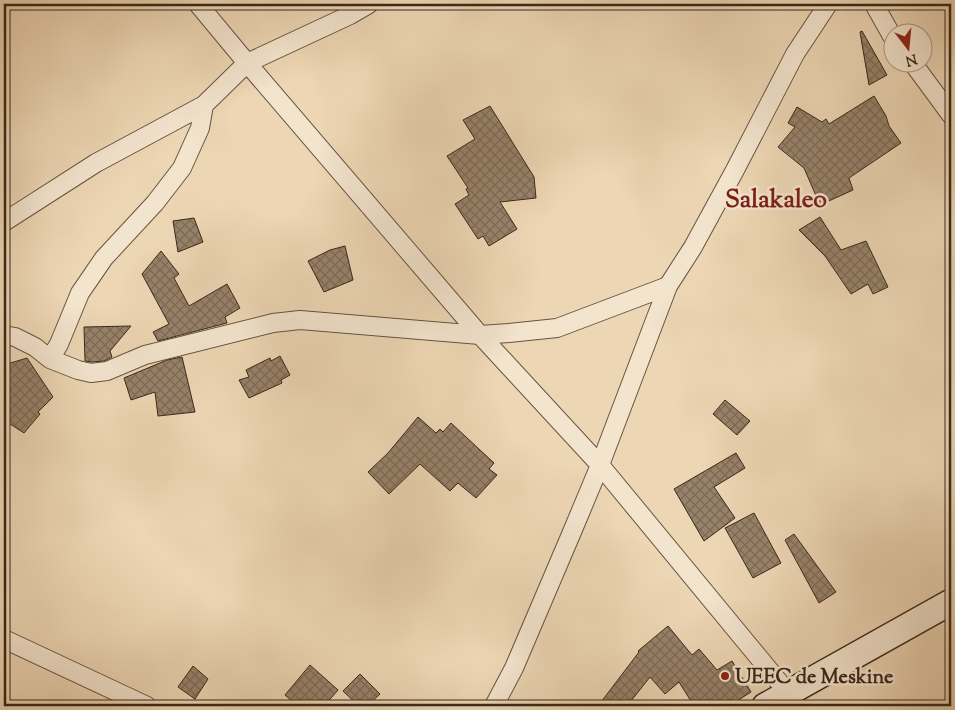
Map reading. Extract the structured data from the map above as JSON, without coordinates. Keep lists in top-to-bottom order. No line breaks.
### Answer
{"districts":["Salakaleo"],"places":["UEEC de Meskine"],"north":"bottom"}
